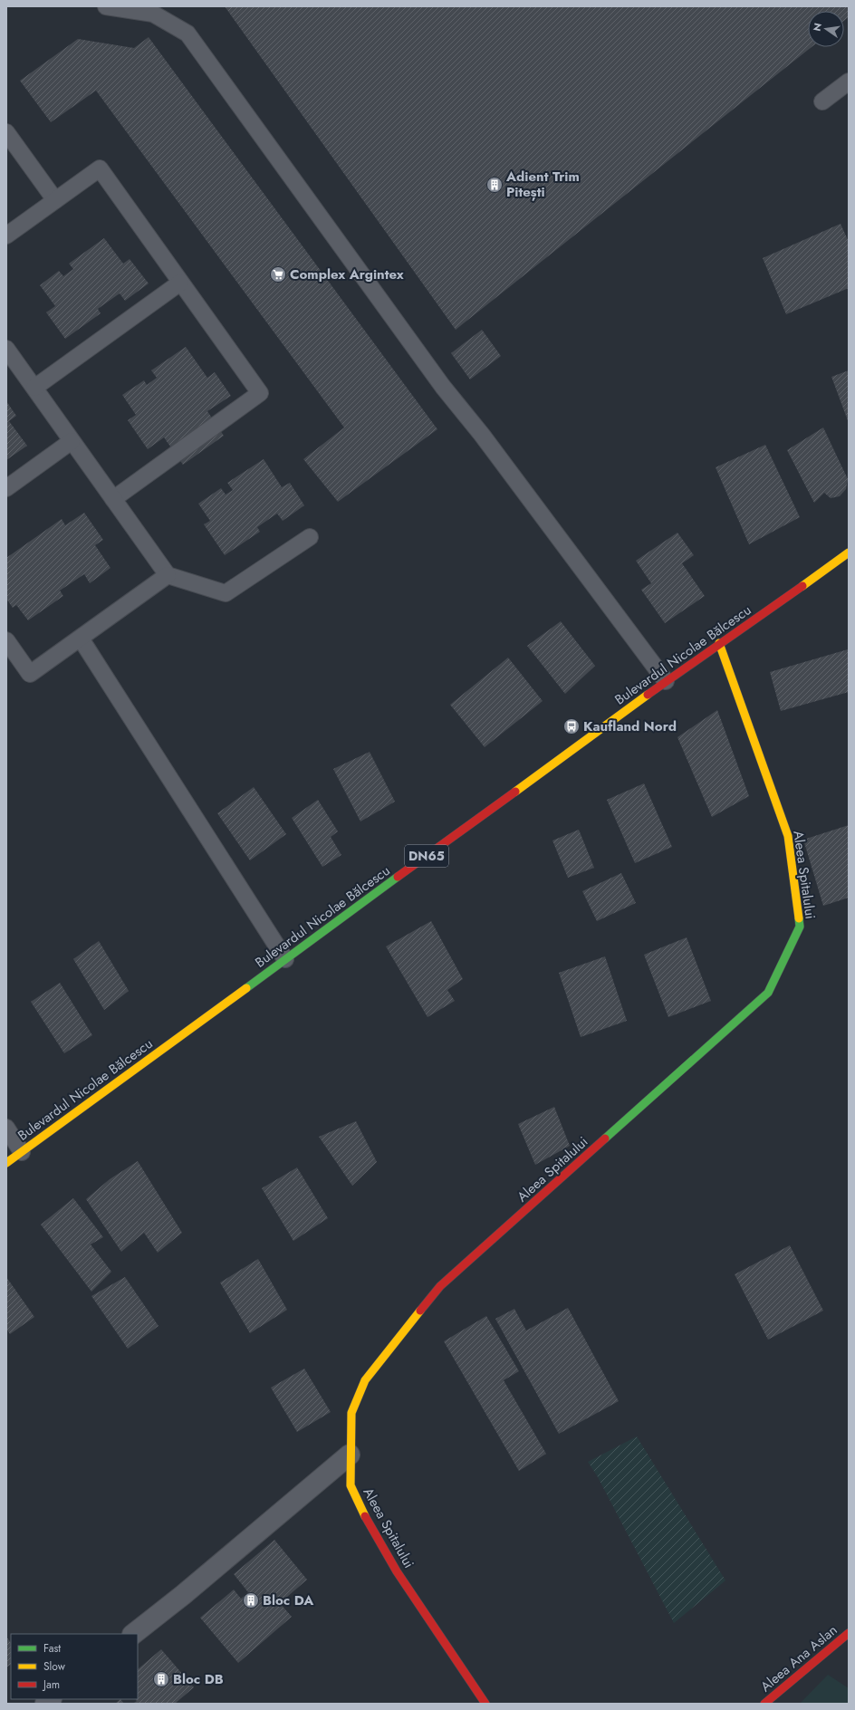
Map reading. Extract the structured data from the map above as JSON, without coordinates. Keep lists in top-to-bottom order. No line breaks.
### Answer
{"streets":{"street":["Bulevardul Nicolae Bălcescu","DN65","Aleea Spitalului","Aleea Ana Aslan"]},"crossings":[["Bulevardul Nicolae Bălcescu","Aleea Spitalului"]],"places":{"building":["Adient Trim Pitești","Bloc DA","Bloc DB"],"supermarket":["Complex Argintex"],"bus stop":["Kaufland Nord"]},"legend":["Fast","Slow","Jam"],"north":"left"}
